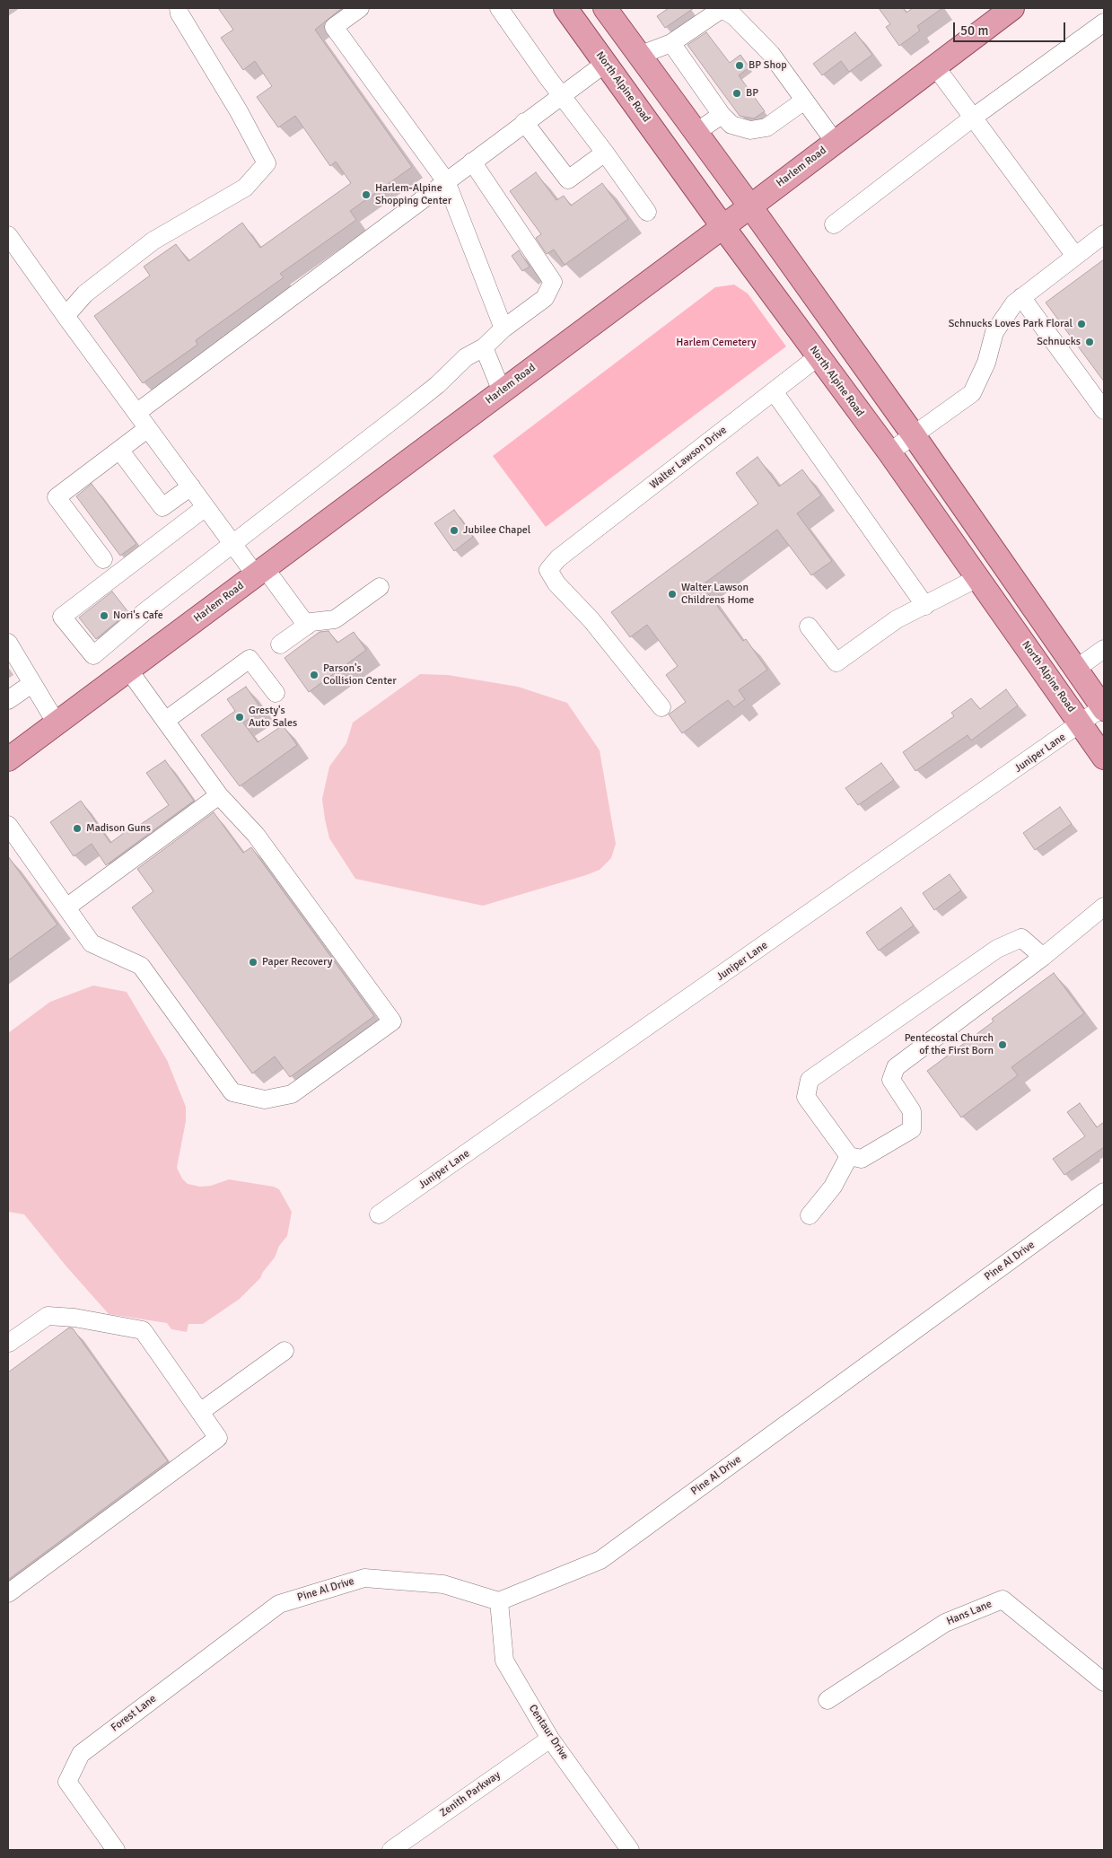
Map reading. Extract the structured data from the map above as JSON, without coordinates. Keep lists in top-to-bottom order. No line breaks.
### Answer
{"streets":{"main road":["North Alpine Road","Harlem Road"],"street":["Walter Lawson Drive","Juniper Lane","Pine Al Drive","Hans Lane","Forest Lane","Centaur Drive","Zenith Parkway"]},"crossings":[["North Alpine Road","Harlem Road"],["North Alpine Road","Walter Lawson Drive"],["North Alpine Road","Juniper Lane"],["Pine Al Drive","Forest Lane"],["Pine Al Drive","Centaur Drive"],["Centaur Drive","Zenith Parkway"]],"parks":["Harlem Cemetery"],"places":["BP Shop","BP","Harlem-Alpine Shopping Center","Schnucks Loves Park Floral","Schnucks","Jubilee Chapel","Walter Lawson Childrens Home","Nori's Cafe","Parson's Collision Center","Gresty's Auto Sales","Madison Guns","Paper Recovery","Pentecostal Church of the First Born"],"scale_bar":"50 m"}
